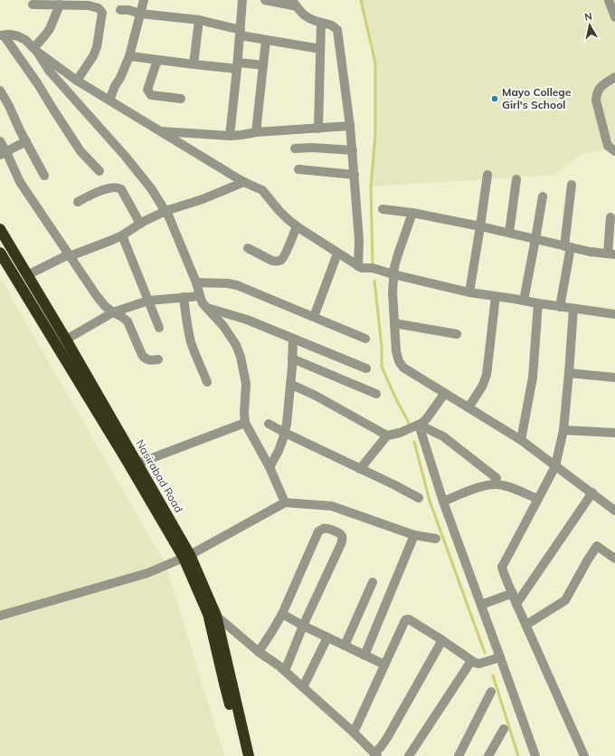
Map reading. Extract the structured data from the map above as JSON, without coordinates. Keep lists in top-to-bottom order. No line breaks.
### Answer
{"streets":{"highway":["Nasirabad Road"]},"places":["Mayo College Girl's School"],"north":"top"}
